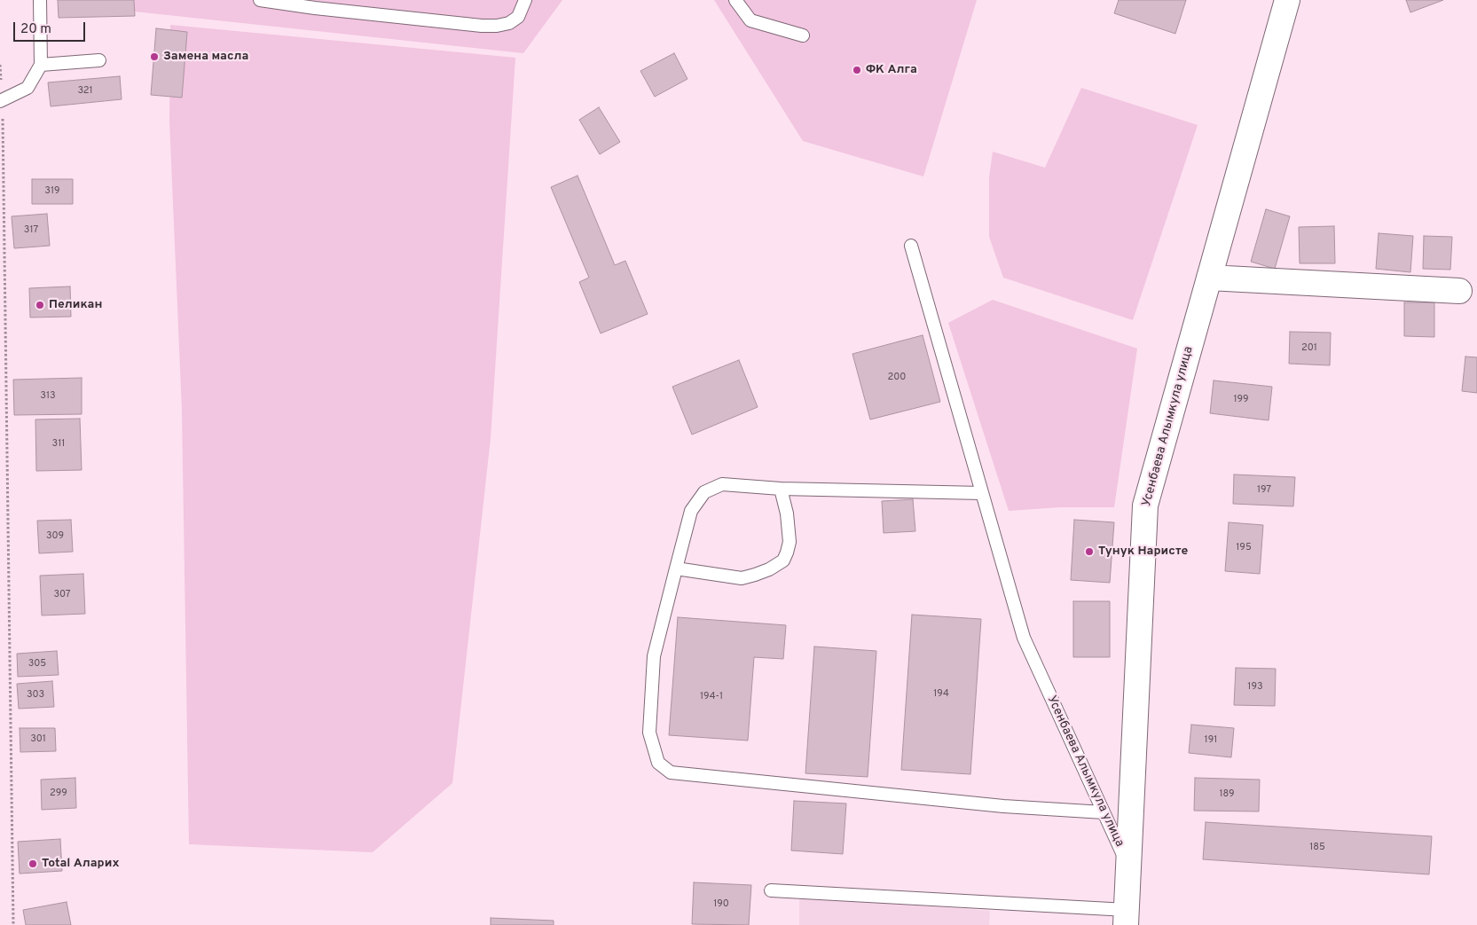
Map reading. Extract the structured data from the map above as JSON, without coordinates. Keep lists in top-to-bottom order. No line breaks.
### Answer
{"streets":{"street":["Усенбаева Алымкула улица"]},"places":["Замена масла","ФК Алга","Пеликан","Тунук Наристе","Total Аларих"],"house_numbers":["321","319","317","201","200","313","199","311","197","309","195","307","305","193","194","303","194-1","301","191","299","189","185","190"],"scale_bar":"20 m"}
